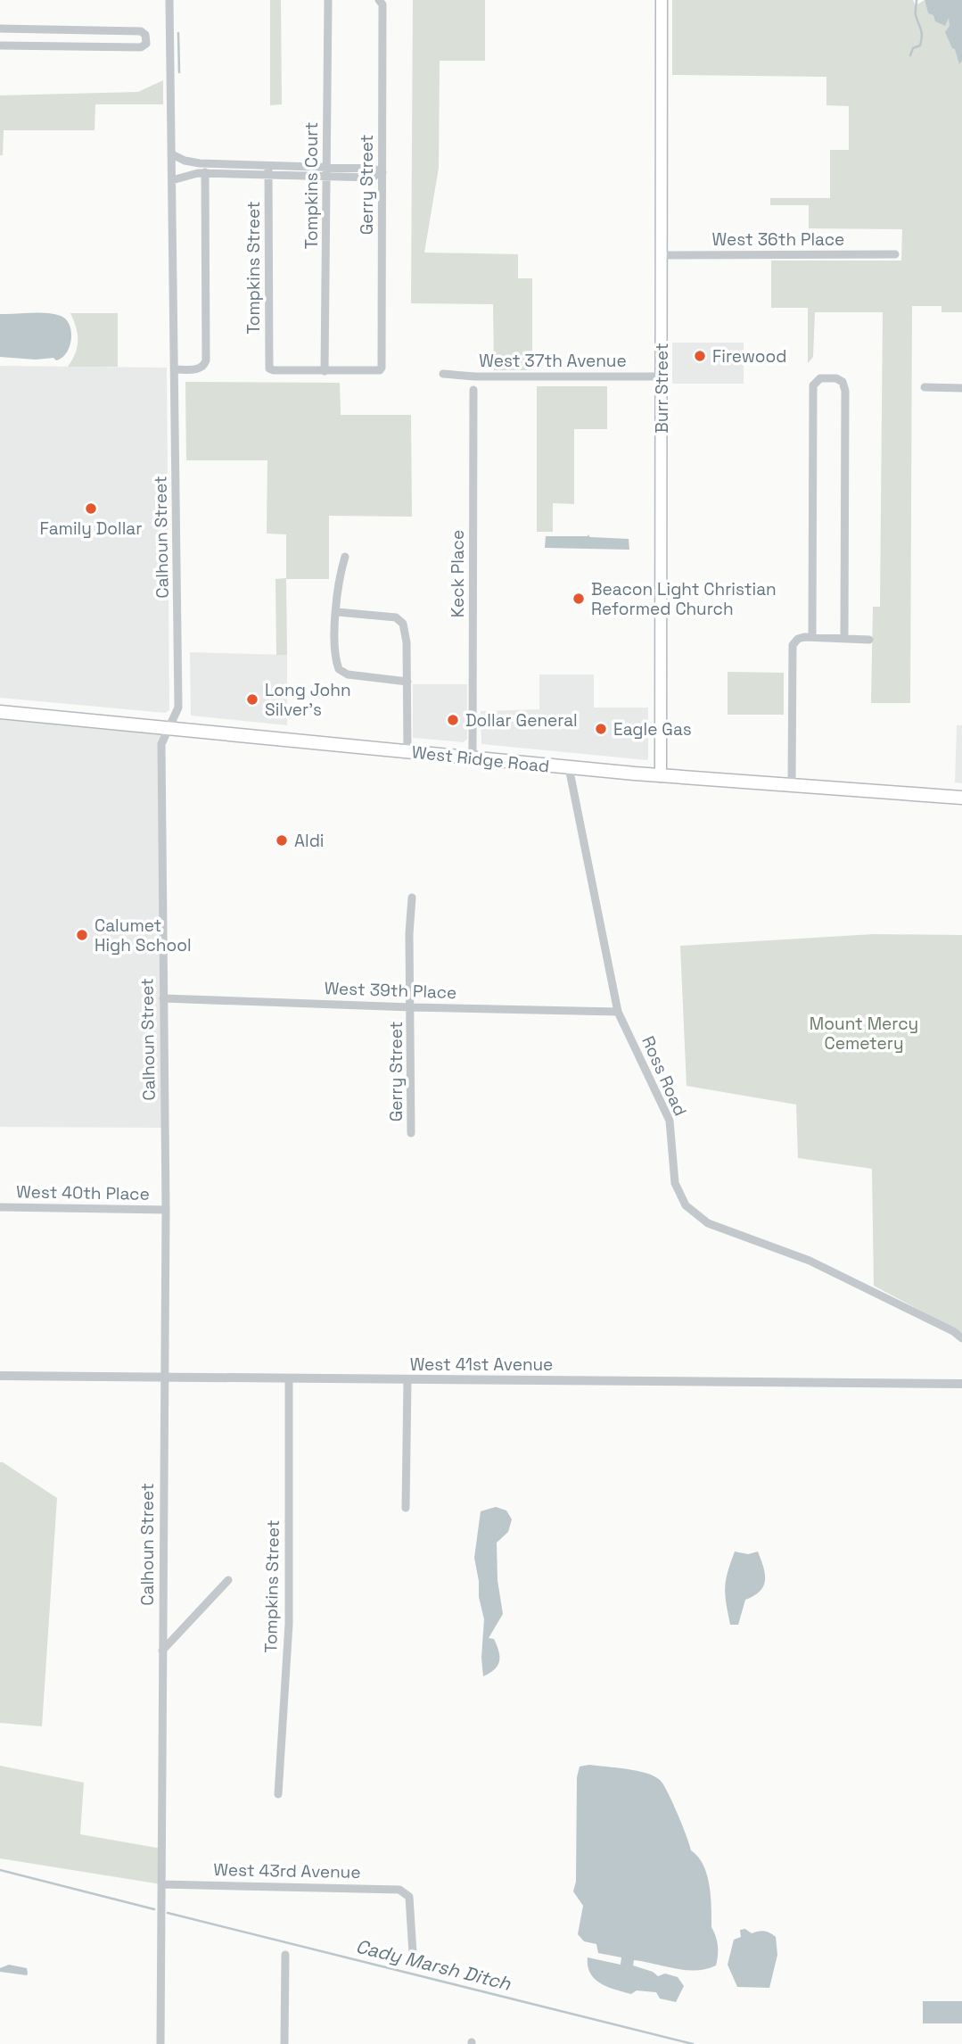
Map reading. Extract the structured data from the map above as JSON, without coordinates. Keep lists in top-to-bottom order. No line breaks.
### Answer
{"streets":{"main road":["Burr Street","West Ridge Road"],"street":["Gerry Street","Tompkins Court","West 36th Place","Tompkins Street","West 37th Avenue","Calhoun Street","Keck Place","West 39th Place","Ross Road","West 40th Place","West 41st Avenue","West 43rd Avenue"]},"crossings":[["Gerry Street","Tompkins Court"],["Gerry Street","Tompkins Street"],["Gerry Street","West 39th Place"],["Tompkins Court","Tompkins Street"],["West 36th Place","Burr Street"],["Tompkins Street","West 41st Avenue"],["West 37th Avenue","Burr Street"],["Burr Street","West Ridge Road"],["Calhoun Street","West Ridge Road"],["Calhoun Street","West 39th Place"],["Calhoun Street","West 40th Place"],["Calhoun Street","West 41st Avenue"],["Calhoun Street","West 43rd Avenue"],["Keck Place","West Ridge Road"],["West Ridge Road","Ross Road"],["West 39th Place","Ross Road"]],"water":["Cady Marsh Ditch"],"parks":["Mount Mercy Cemetery"],"places":["Firewood","Family Dollar","Beacon Light Christian Reformed Church","Long John Silver's","Dollar General","Eagle Gas","Aldi","Calumet High School"]}
